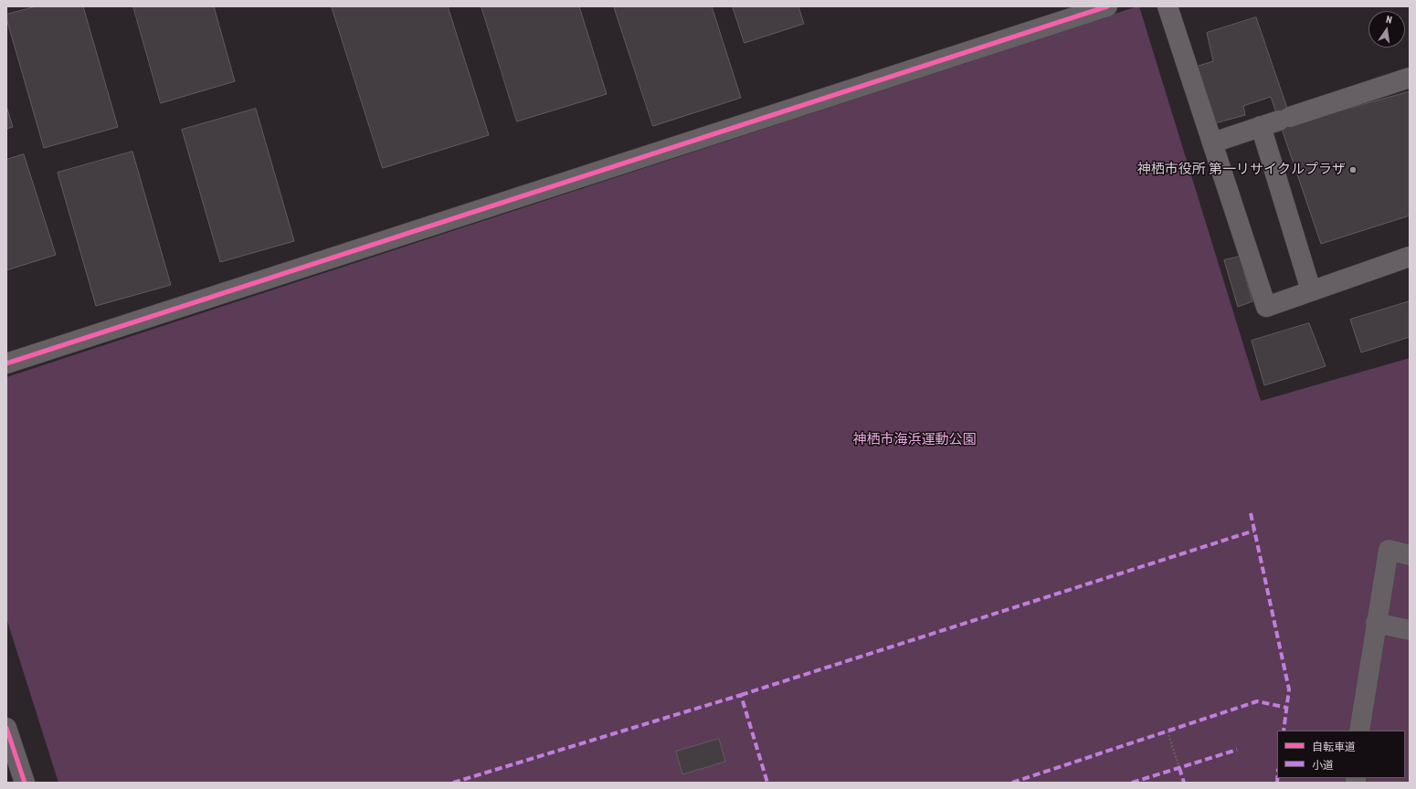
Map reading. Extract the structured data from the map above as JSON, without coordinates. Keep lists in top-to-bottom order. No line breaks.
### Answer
{"parks":["神栖市海浜運動公園"],"places":["神栖市役所 第一リサイクルプラザ"],"legend":["自転車道","小道"],"north":"top"}
